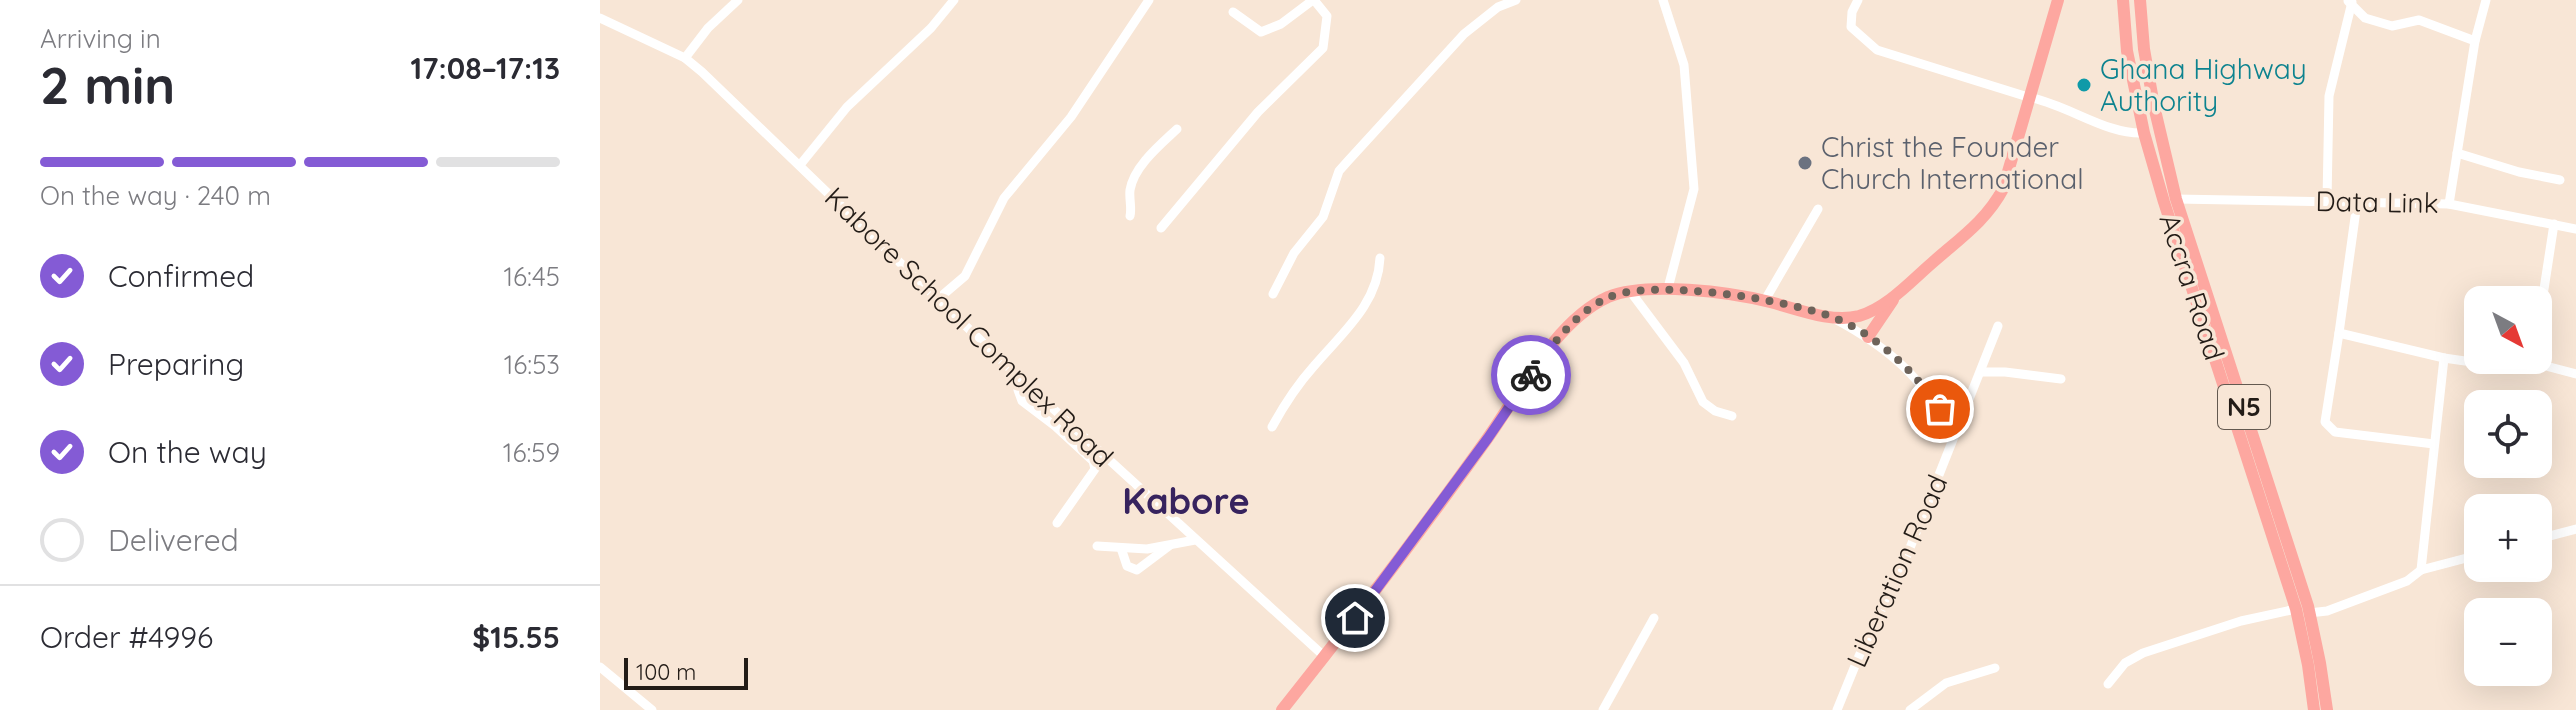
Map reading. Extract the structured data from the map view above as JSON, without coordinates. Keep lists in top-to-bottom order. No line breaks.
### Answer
{"streets":{"main road":["Accra Road","N5"],"street":["Data Link","Kabore School Complex Road","Liberation Road"]},"crossings":[["Data Link","Accra Road"]],"districts":["Kabore"],"places":["Ghana Highway Authority","Christ the Founder Church International"],"scale_bar":"100 m","north":"bottom right","page":{"heading":["2 min","Arriving in","17:08–17:13"],"panel":["Order #4996","$15.55"],"bar":"On the way · 240 m","list":[["Confirmed","16:45"],["Preparing","16:53"],["On the way","16:59"],"Delivered"],"map_buttons":["+","−"],"scale":"100 m"}}
